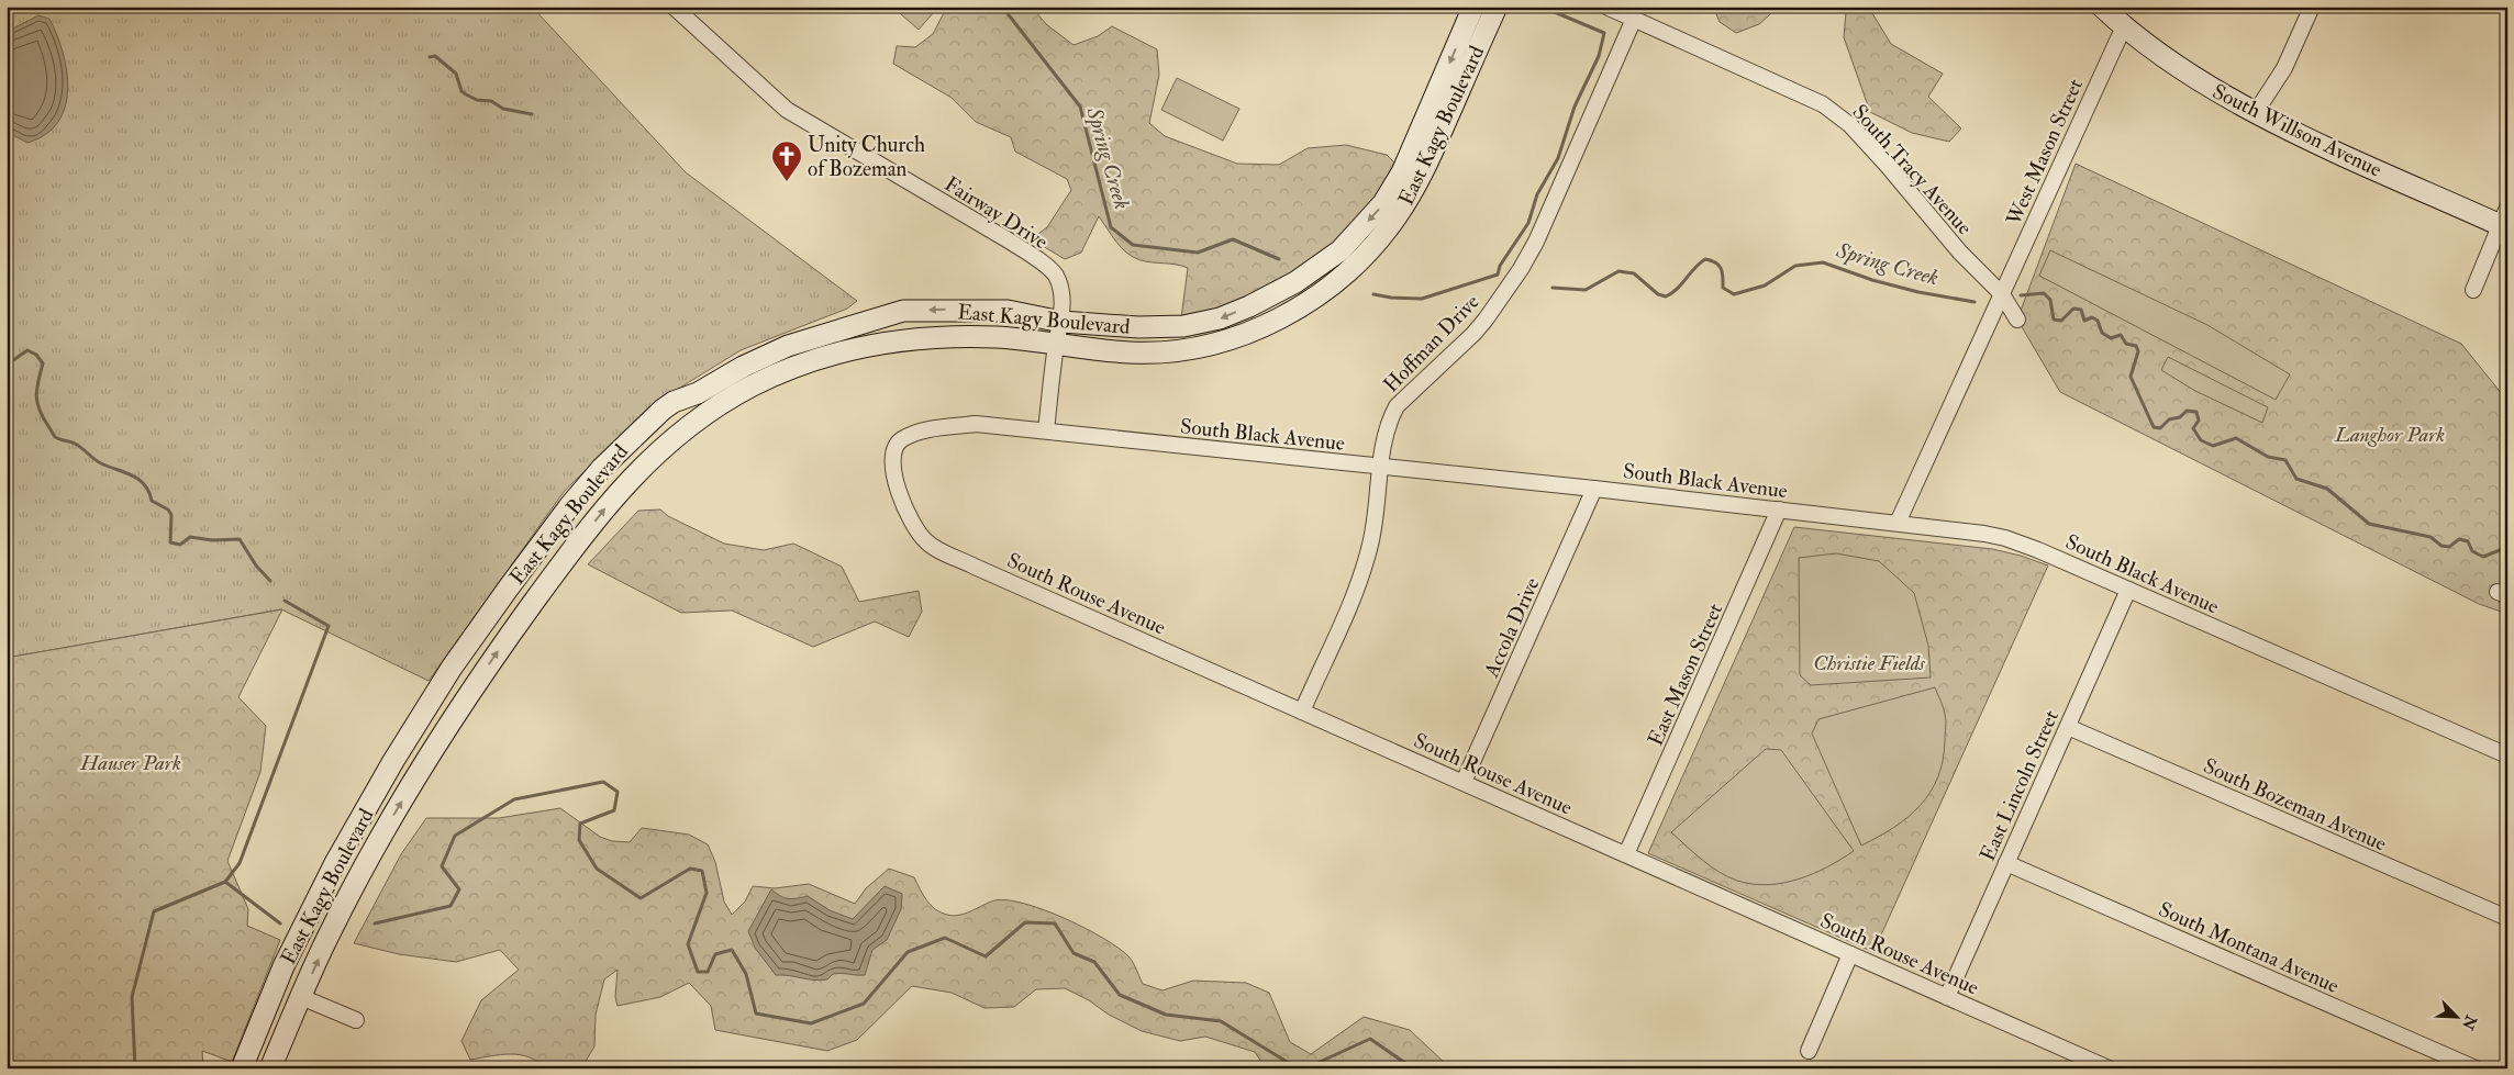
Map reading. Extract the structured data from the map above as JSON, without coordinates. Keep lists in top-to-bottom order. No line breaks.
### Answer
{"streets":{"main road":["East Kagy Boulevard","South Willson Avenue"],"street":["West Mason Street","South Tracy Avenue","Fairway Drive","Hoffman Drive","South Black Avenue","South Rouse Avenue","Accola Drive","East Mason Street","East Lincoln Street","South Bozeman Avenue","South Montana Avenue"]},"crossings":[["East Kagy Boulevard","Fairway Drive"],["South Willson Avenue","West Mason Street"],["West Mason Street","South Tracy Avenue"],["South Tracy Avenue","Hoffman Drive"],["Fairway Drive","South Black Avenue"],["Hoffman Drive","South Black Avenue"],["Hoffman Drive","South Rouse Avenue"],["South Black Avenue","South Rouse Avenue"],["South Black Avenue","Accola Drive"],["South Black Avenue","East Mason Street"],["South Black Avenue","East Lincoln Street"],["South Rouse Avenue","Accola Drive"],["South Rouse Avenue","East Mason Street"],["South Rouse Avenue","East Lincoln Street"],["East Lincoln Street","South Bozeman Avenue"],["East Lincoln Street","South Montana Avenue"]],"water":["Spring Creek"],"parks":["Langhor Park","Christie Fields","Hauser Park"],"places":{"church":["Unity Church of Bozeman"]},"north":"bottom right"}
